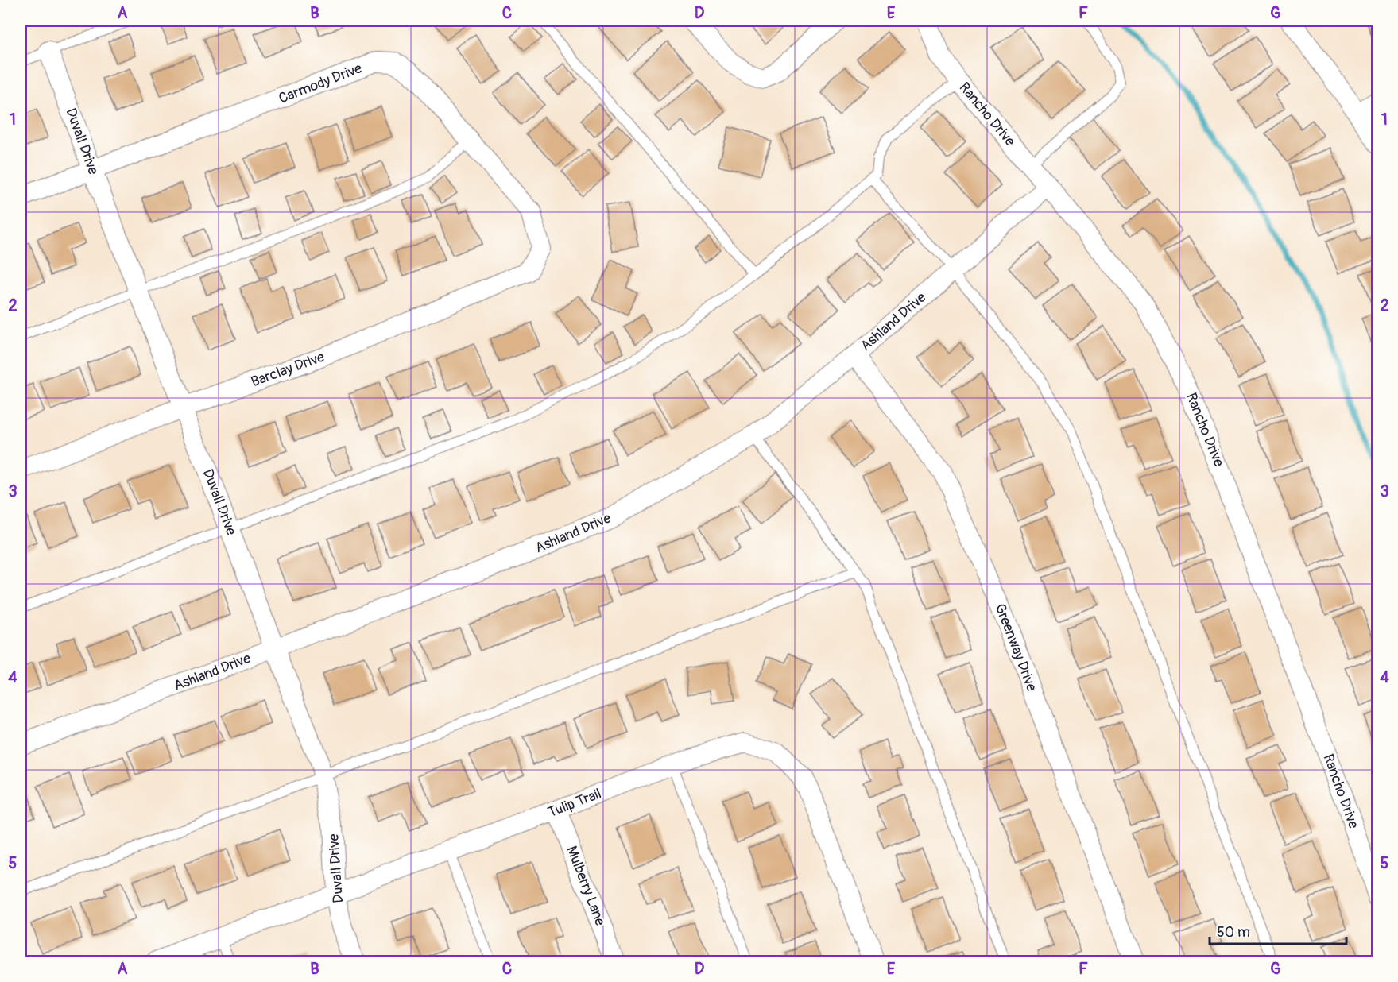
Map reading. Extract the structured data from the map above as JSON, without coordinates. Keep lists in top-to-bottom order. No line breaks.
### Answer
{"streets":{"street":["Carmody Drive","Rancho Drive","Duvall Drive","Ashland Drive","Barclay Drive","Greenway Drive","Tulip Trail","Mulberry Lane"]},"crossings":[["Carmody Drive","Duvall Drive"],["Carmody Drive","Barclay Drive"],["Rancho Drive","Ashland Drive"],["Duvall Drive","Ashland Drive"],["Duvall Drive","Barclay Drive"],["Duvall Drive","Tulip Trail"],["Ashland Drive","Greenway Drive"],["Tulip Trail","Mulberry Lane"]],"scale_bar":"50 m","grid":{"columns":["A","B","C","D","E","F","G"],"rows":["1","2","3","4","5"]}}
